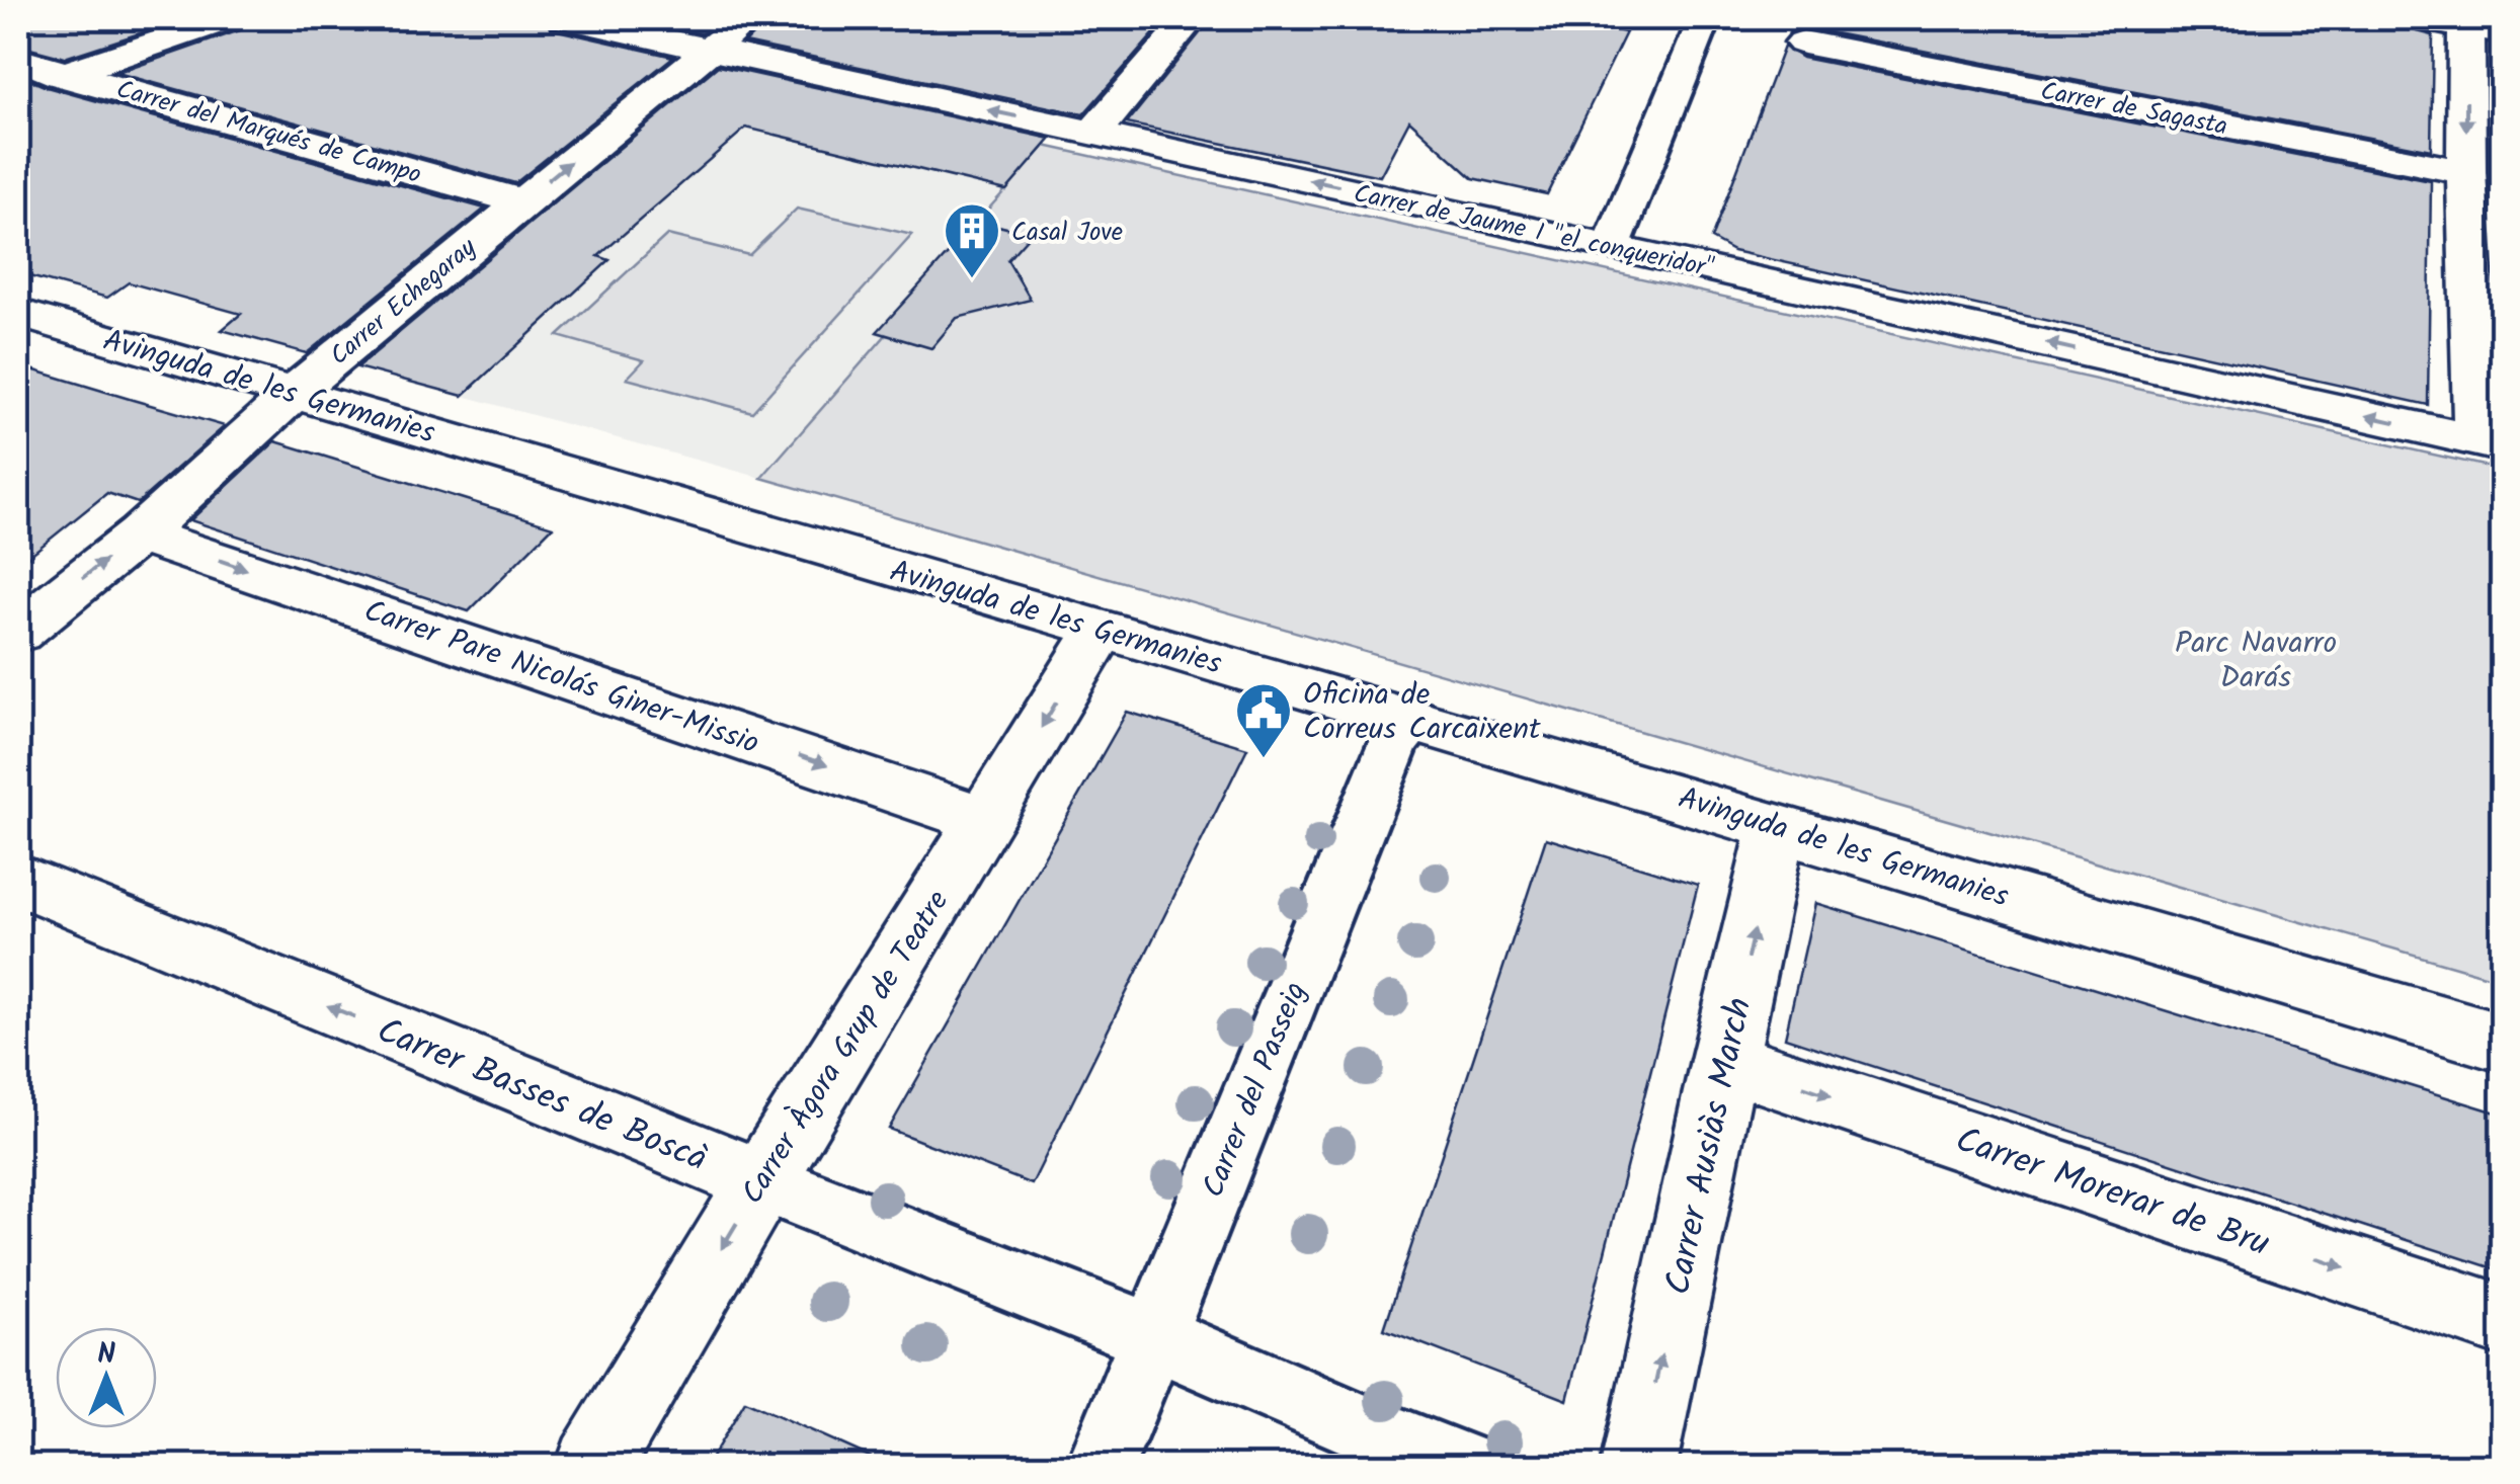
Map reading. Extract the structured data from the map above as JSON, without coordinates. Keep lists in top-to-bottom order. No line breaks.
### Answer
{"streets":{"street":["Carrer de Sagasta","Carrer del Marqués de Campo","Carrer de Jaume I \"el conqueridor\"","Carrer Echegaray","Avinguda de les Germanies","Carrer Pare Nicolás Giner-Missio","Carrer Àgora Grup de Teatre","Carrer del Passeig","Carrer Basses de Boscà","Carrer Ausiàs March","Carrer Morerar de Bru"]},"crossings":[["Carrer del Marqués de Campo","Carrer Echegaray"],["Carrer de Jaume I \"el conqueridor\"","Carrer Echegaray"],["Carrer Echegaray","Avinguda de les Germanies"],["Carrer Echegaray","Carrer Pare Nicolás Giner-Missio"],["Avinguda de les Germanies","Carrer Àgora Grup de Teatre"],["Avinguda de les Germanies","Carrer del Passeig"],["Avinguda de les Germanies","Carrer Ausiàs March"],["Carrer Pare Nicolás Giner-Missio","Carrer Àgora Grup de Teatre"],["Carrer Àgora Grup de Teatre","Carrer Basses de Boscà"],["Carrer del Passeig","Carrer Basses de Boscà"],["Carrer Ausiàs March","Carrer Morerar de Bru"]],"one_way":["Carrer de Jaume I \"el conqueridor\"","Carrer Echegaray","Carrer Pare Nicolás Giner-Missio","Carrer Àgora Grup de Teatre","Carrer Basses de Boscà","Carrer Ausiàs March","Carrer Morerar de Bru"],"parks":["Parc Navarro Darás"],"places":{"building":["Casal Jove"],"public building":["Oficina de Correus Carcaixent"]},"north":"top"}
